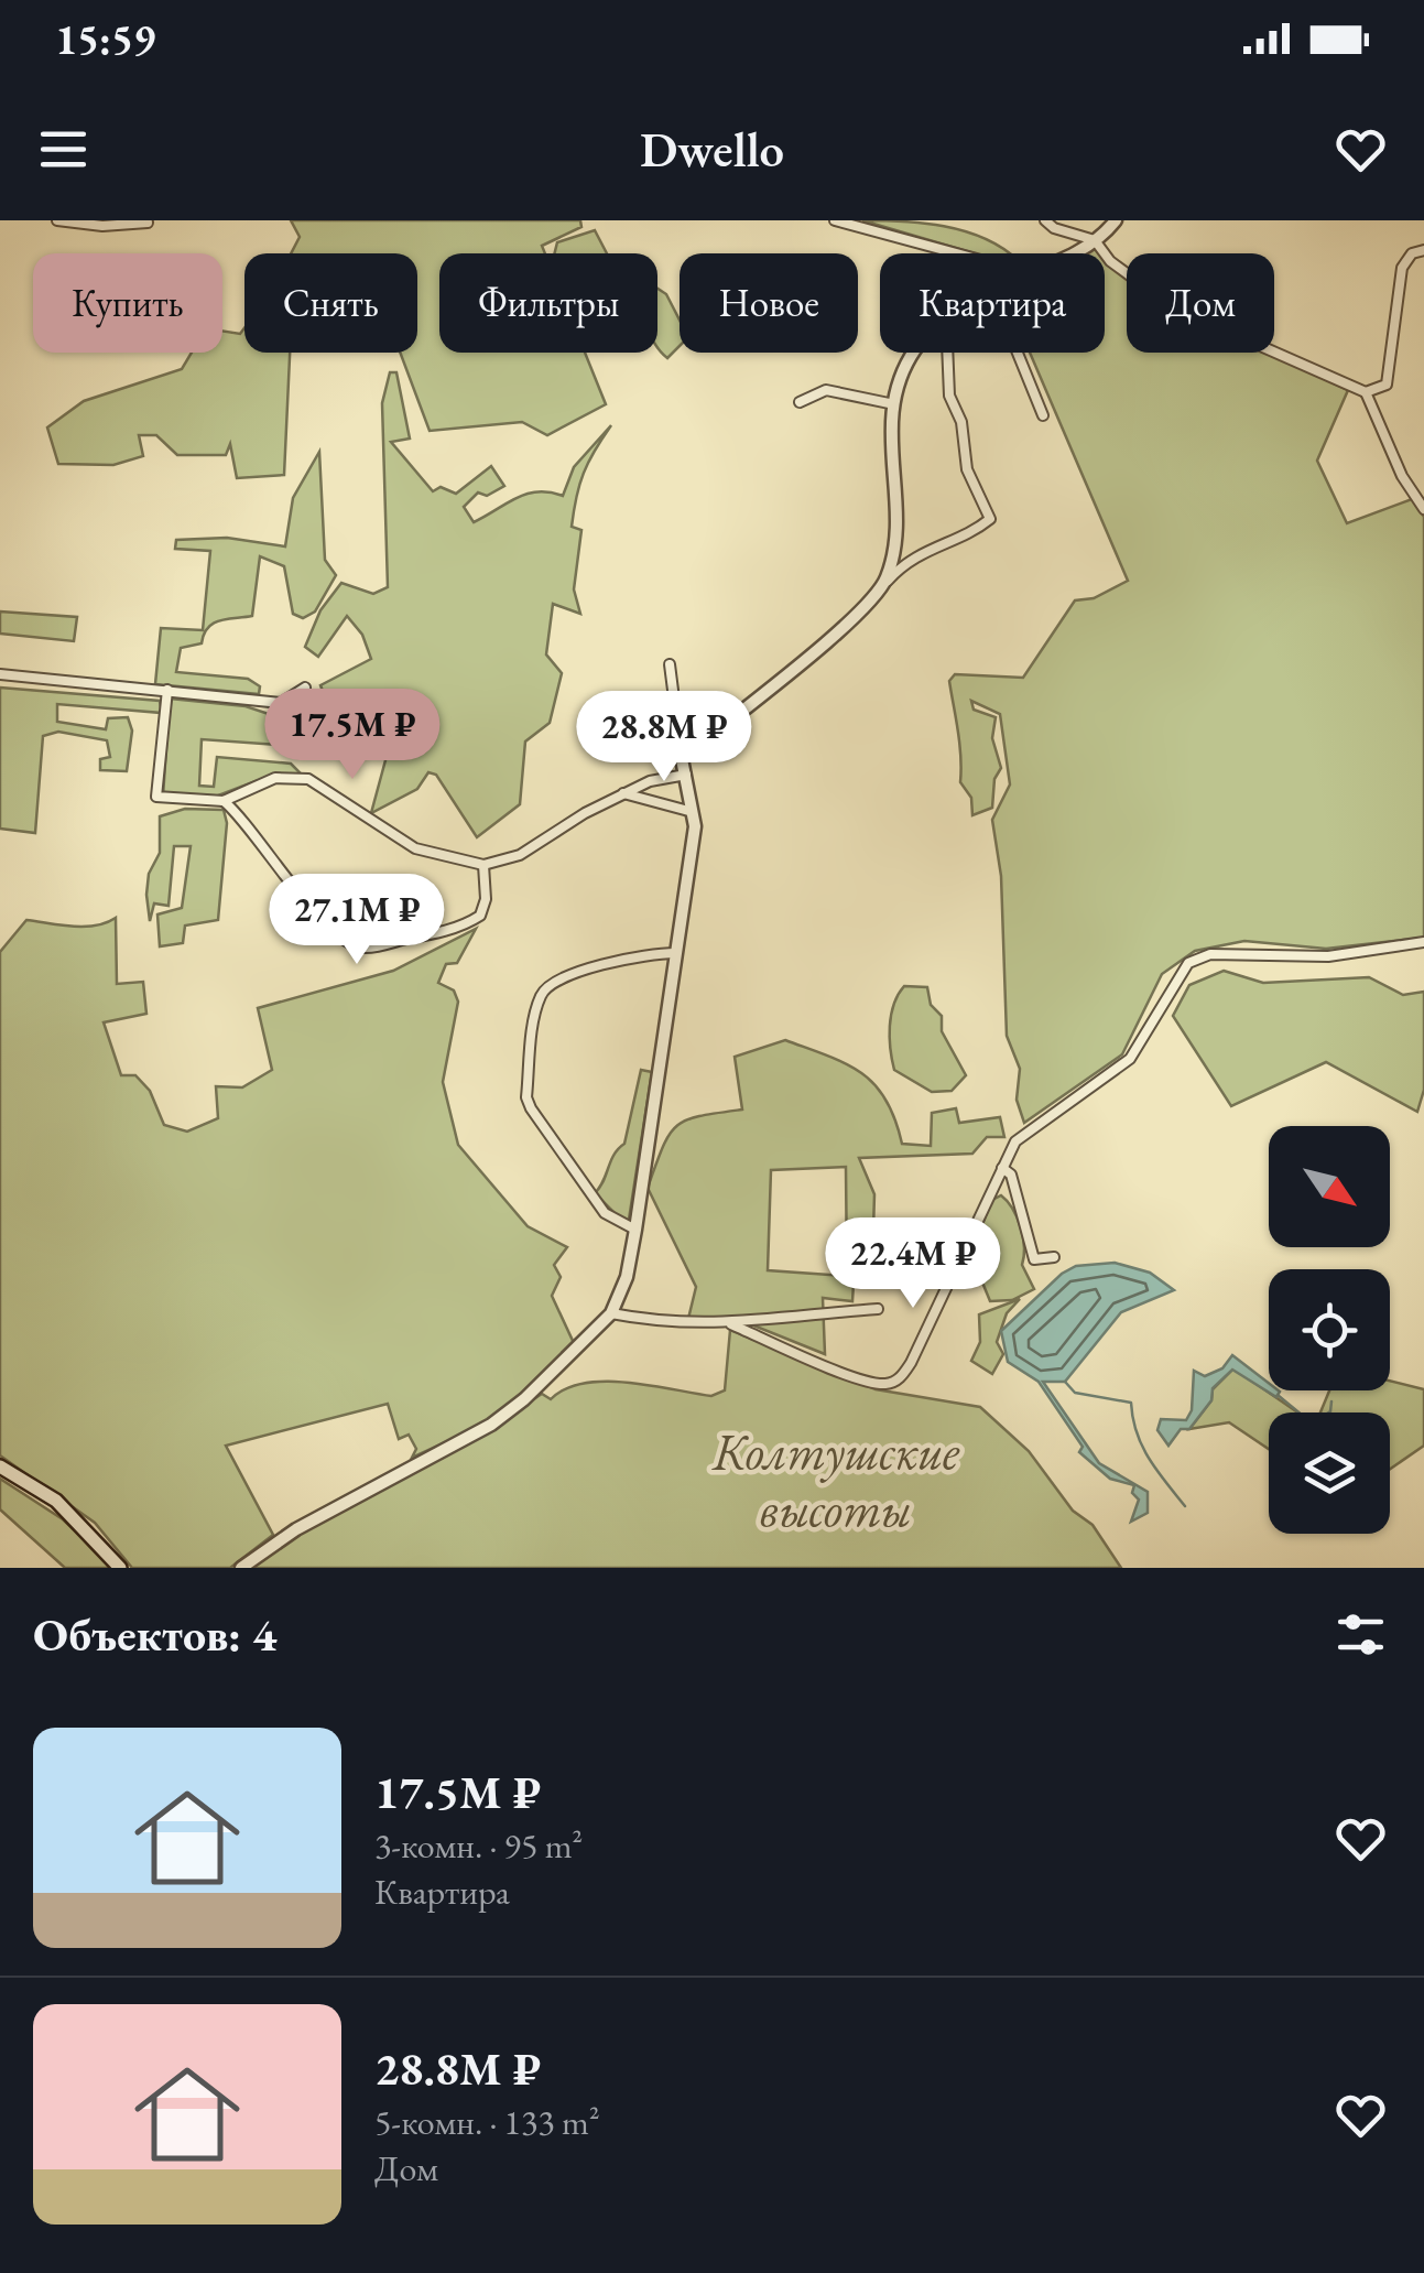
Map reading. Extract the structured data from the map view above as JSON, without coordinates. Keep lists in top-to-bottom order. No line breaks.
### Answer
{"parks":["Колтушские высоты"],"north":"bottom right","page":{"status":"15:59","header":"Dwello","chip":["Купить","Снять","Фильтры","Новое","Квартира","Дом"],"price":["17.5M ₽","28.8M ₽","27.1M ₽","22.4M ₽"],"heading":"Объектов: 4","list":[{"name":"17.5M ₽","note":"3-комн. · 95 m² · Квартира"},{"name":"28.8M ₽","note":"5-комн. · 133 m² · Дом"}]}}
